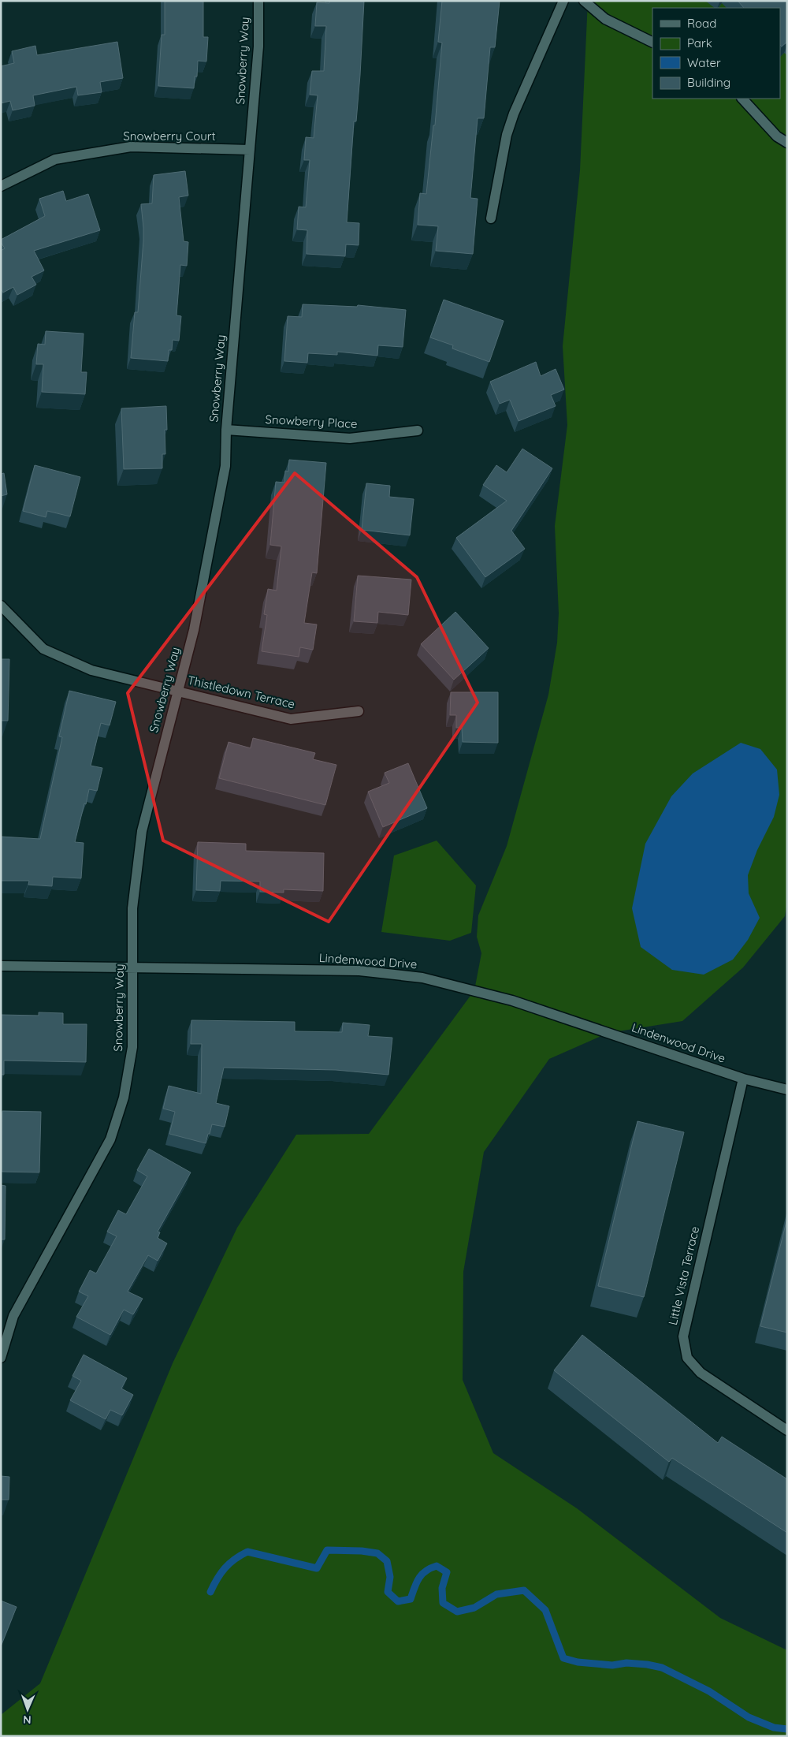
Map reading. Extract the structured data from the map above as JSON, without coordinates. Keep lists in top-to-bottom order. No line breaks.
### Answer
{"streets":{"street":["Snowberry Way","Snowberry Court","Snowberry Place","Thistledown Terrace","Lindenwood Drive","Little Vista Terrace"]},"crossings":[["Snowberry Way","Snowberry Court"],["Snowberry Way","Snowberry Place"],["Snowberry Way","Thistledown Terrace"],["Snowberry Way","Lindenwood Drive"],["Lindenwood Drive","Little Vista Terrace"]],"legend":["Road","Park","Water","Building"],"north":"bottom"}
